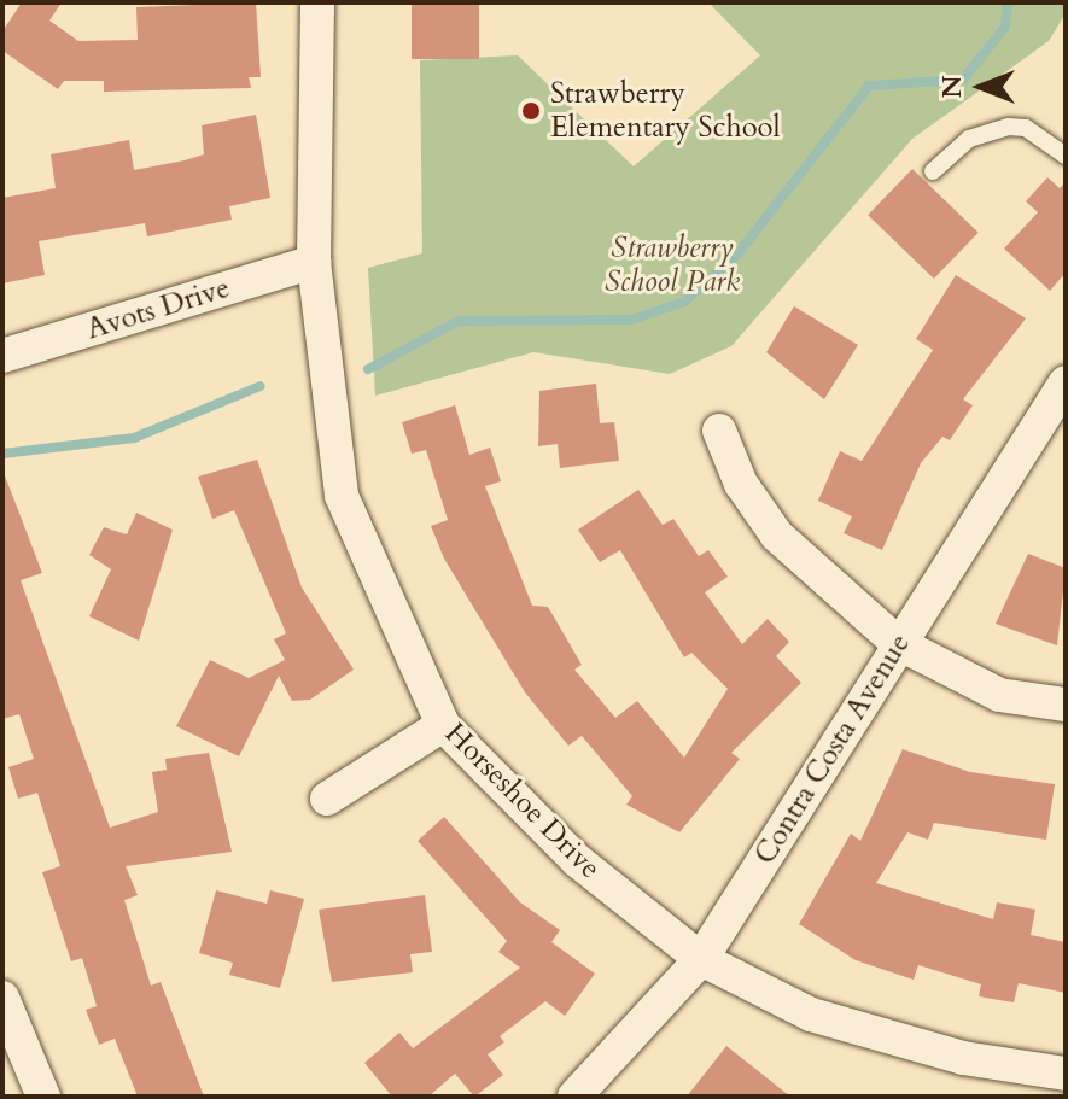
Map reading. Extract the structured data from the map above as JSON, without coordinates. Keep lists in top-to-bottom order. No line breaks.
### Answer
{"streets":{"street":["Avots Drive","Contra Costa Avenue","Horseshoe Drive"]},"crossings":[["Avots Drive","Horseshoe Drive"],["Contra Costa Avenue","Horseshoe Drive"]],"parks":["Strawberry School Park"],"places":["Strawberry Elementary School"],"north":"left"}
